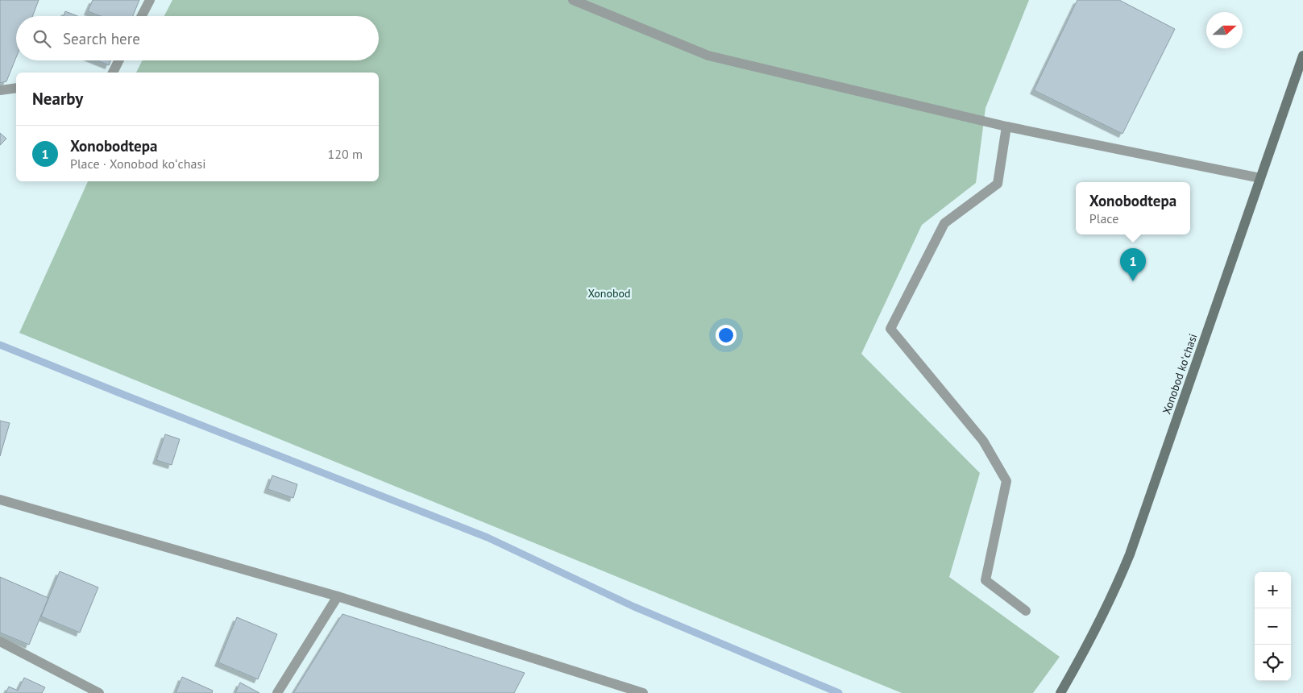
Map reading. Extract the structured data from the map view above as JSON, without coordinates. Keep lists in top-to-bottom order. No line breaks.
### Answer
{"streets":{"main road":["Xonobod koʻchasi"]},"parks":["Xonobod"],"north":"right","page":{"search":"Search here","heading":"Nearby","list":[{"mark":"1","name":"Xonobodtepa","note":"Place · Xonobod koʻchasi","value":"120 m"}],"popup":["Xonobodtepa","Place"],"pins":"1","map_buttons":["+","−"]}}
